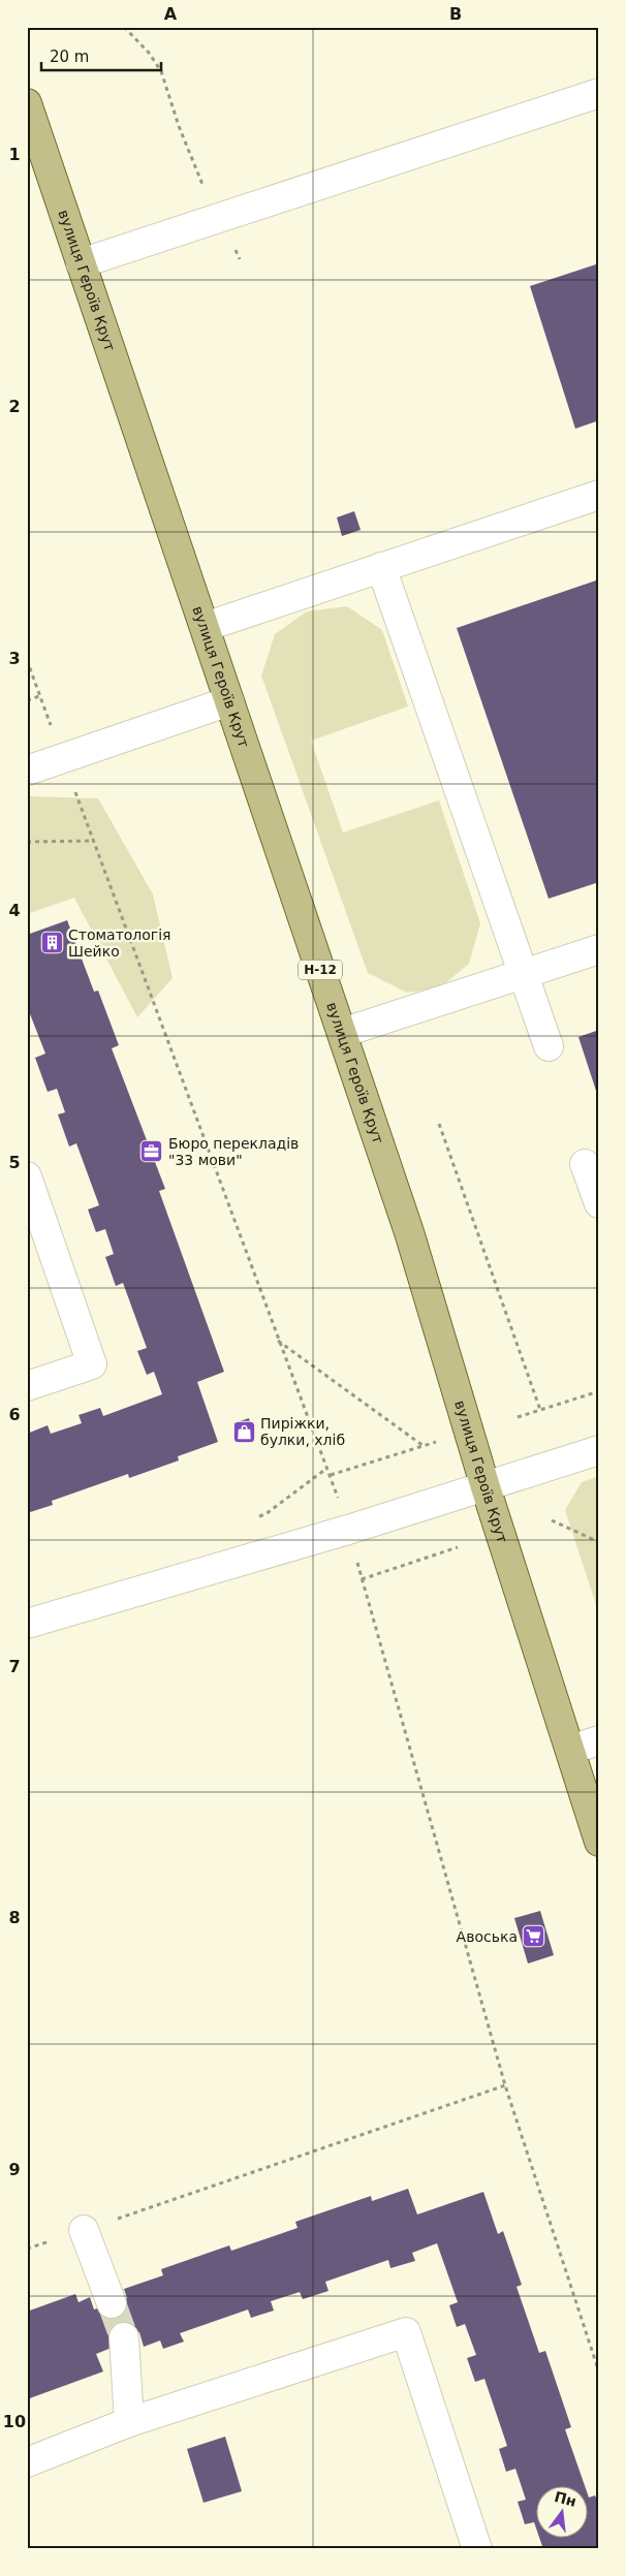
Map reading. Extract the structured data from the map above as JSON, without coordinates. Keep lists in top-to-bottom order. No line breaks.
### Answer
{"streets":{"main road":["вулиця Героїв Крут","Н-12"]},"places":{"building":["Стоматологія Шейко"],"office":["Бюро перекладів \"33 мови\""],"shop":["Пиріжки, булки, хліб"],"supermarket":["Авоська"]},"scale_bar":"20 m","north":"top","grid":{"columns":["A","B"],"rows":["1","2","3","4","5","6","7","8","9","10"]}}
